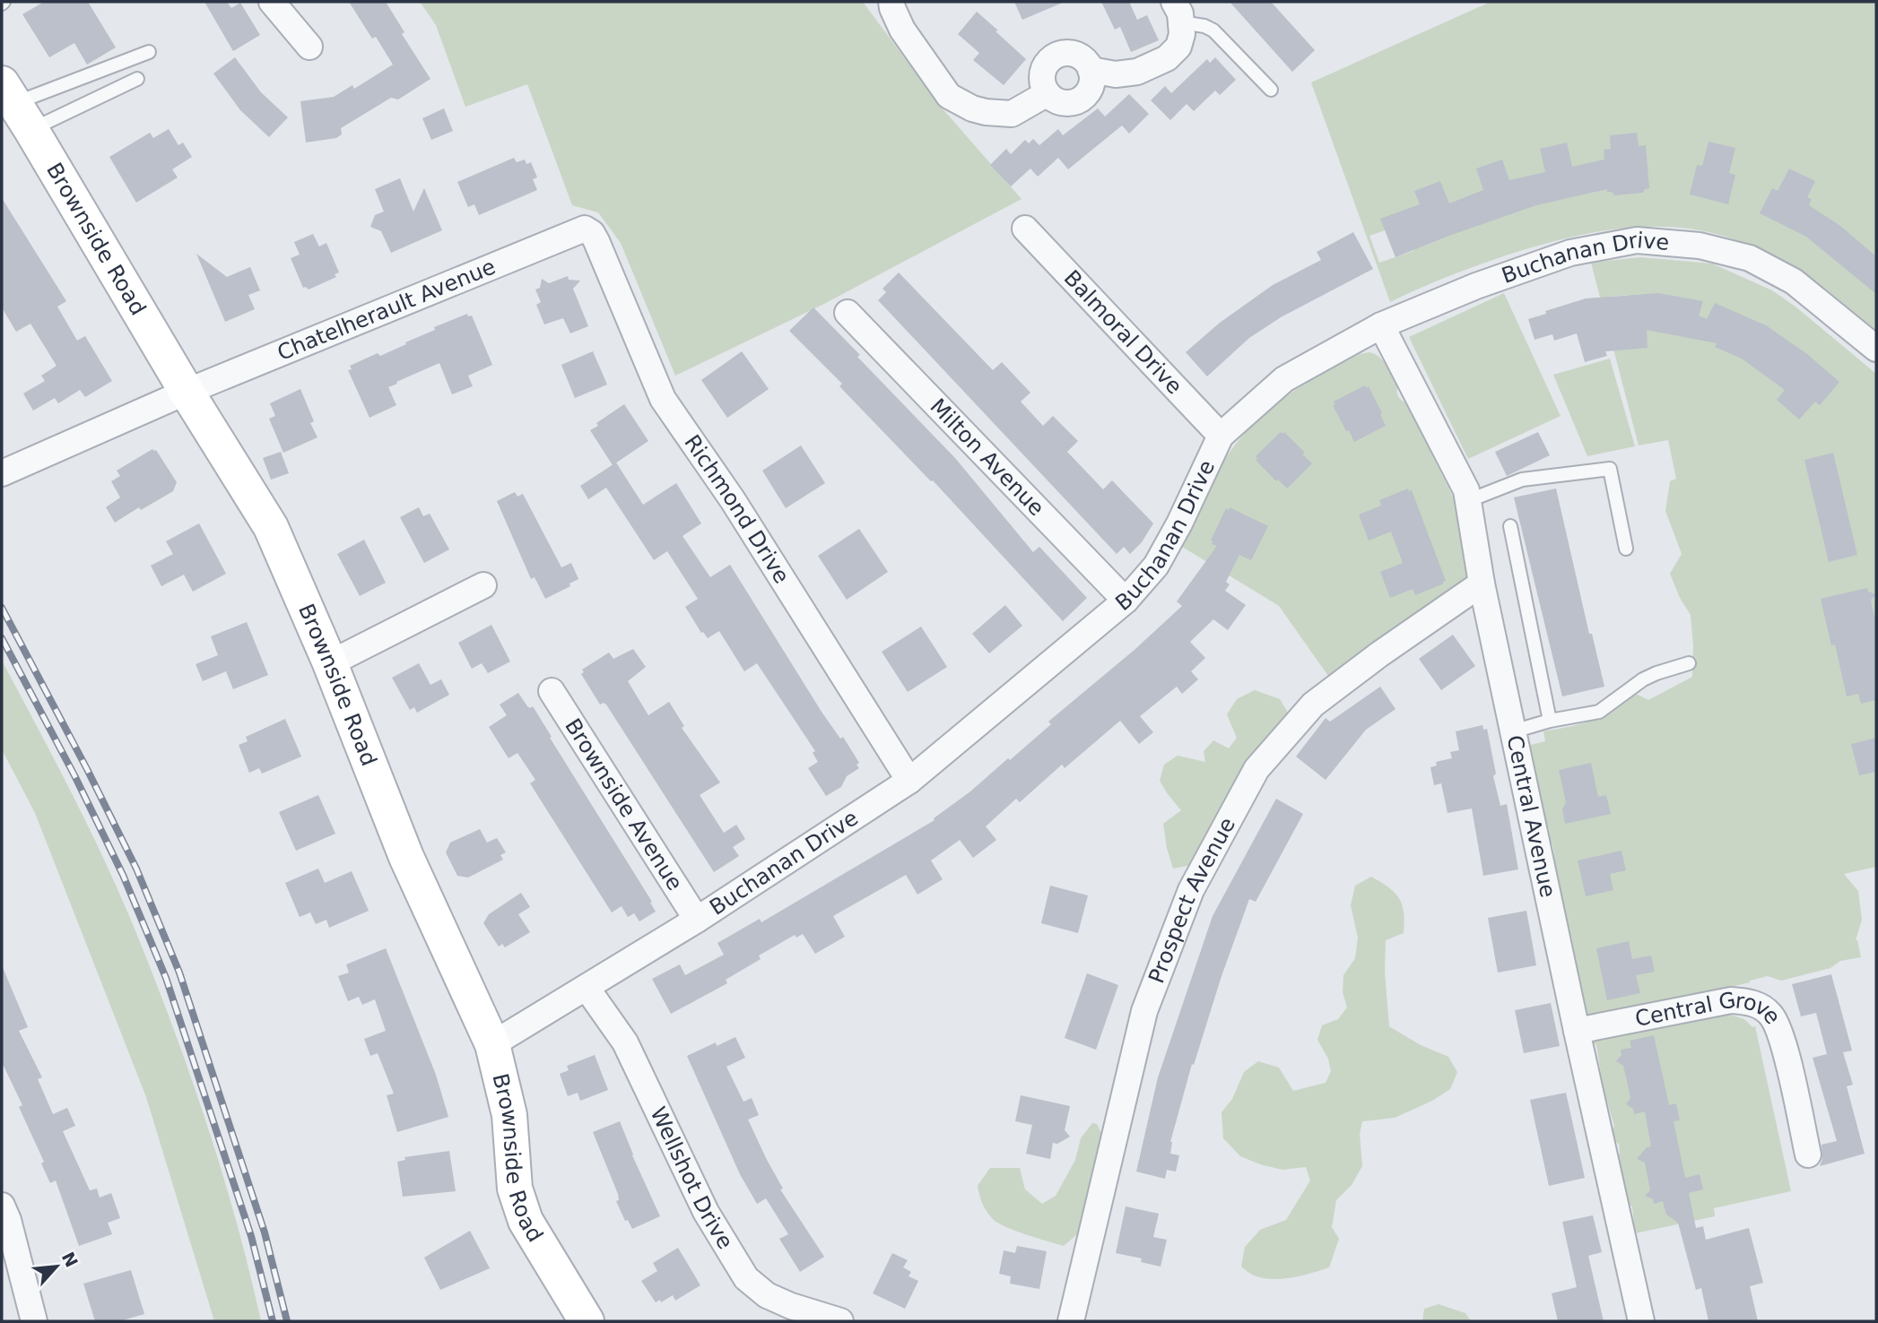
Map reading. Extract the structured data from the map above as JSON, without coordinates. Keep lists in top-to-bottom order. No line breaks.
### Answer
{"streets":{"street":["Brownside Road","Buchanan Drive","Chatelherault Avenue","Balmoral Drive","Milton Avenue","Richmond Drive","Brownside Avenue","Central Avenue","Prospect Avenue","Central Grove","Wellshot Drive"]},"crossings":[["Brownside Road","Buchanan Drive"],["Brownside Road","Chatelherault Avenue"],["Buchanan Drive","Balmoral Drive"],["Buchanan Drive","Milton Avenue"],["Buchanan Drive","Richmond Drive"],["Buchanan Drive","Brownside Avenue"],["Buchanan Drive","Central Avenue"],["Buchanan Drive","Wellshot Drive"],["Chatelherault Avenue","Richmond Drive"],["Central Avenue","Prospect Avenue"],["Central Avenue","Central Grove"]],"north":"top right"}
